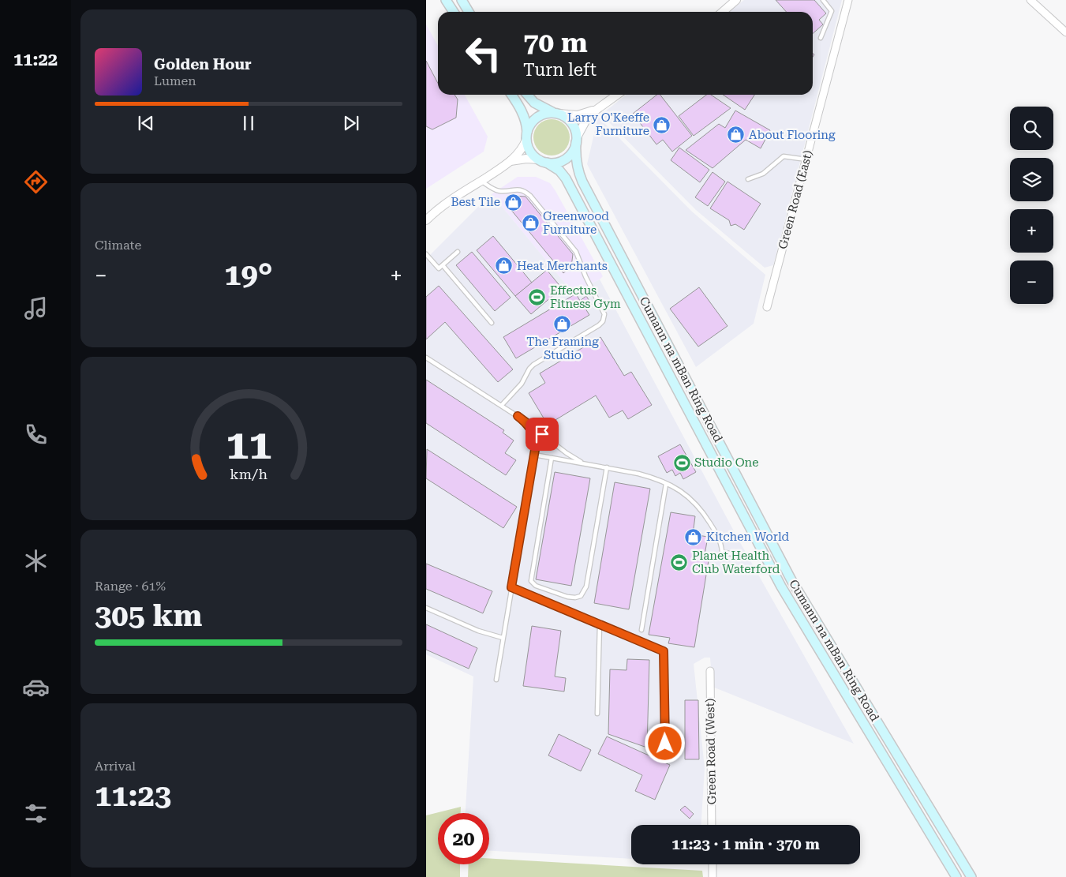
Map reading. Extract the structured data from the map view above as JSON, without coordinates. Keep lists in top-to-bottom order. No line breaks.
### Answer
{"streets":{"main road":["Cumann na mBan Ring Road"],"street":["Green Road (East)","Green Road (West)"]},"places":{"shop":["Larry O'Keeffe Furniture","About Flooring","Best Tile","Greenwood Furniture","Heat Merchants","The Framing Studio","Kitchen World"],"sports":["Effectus Fitness Gym","Studio One","Planet Health Club Waterford"]},"page":{"tabs":"11:22","turn":["70 m","Turn left"],"song":["Golden Hour","Lumen"],"map_buttons":["+","−"],"tile":["Climate",["Range · 61%","305 km"],["Arrival","11:23"]],"heat":["−","19°","+"],"limit":"20","trip":"11:23 · 1 min · 370 m","gauge":["11","km/h"]}}
